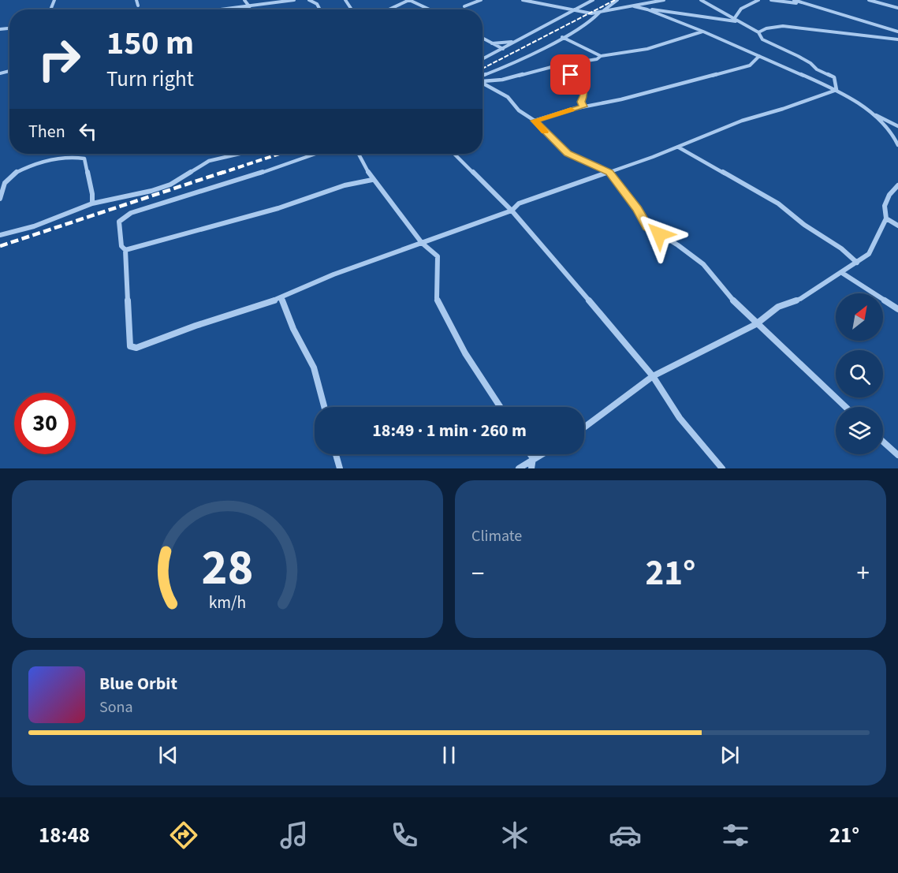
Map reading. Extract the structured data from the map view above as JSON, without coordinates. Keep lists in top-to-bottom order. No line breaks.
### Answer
{"north":"top right","page":{"turn":["150 m","Turn right"],"then":"Then","limit":"30","trip":"18:49 · 1 min · 260 m","tile":"Climate","heat":["−","21°","+"],"song":["Blue Orbit","Sona"],"tabs":["18:48","21°"],"gauge":["28","km/h"]}}
